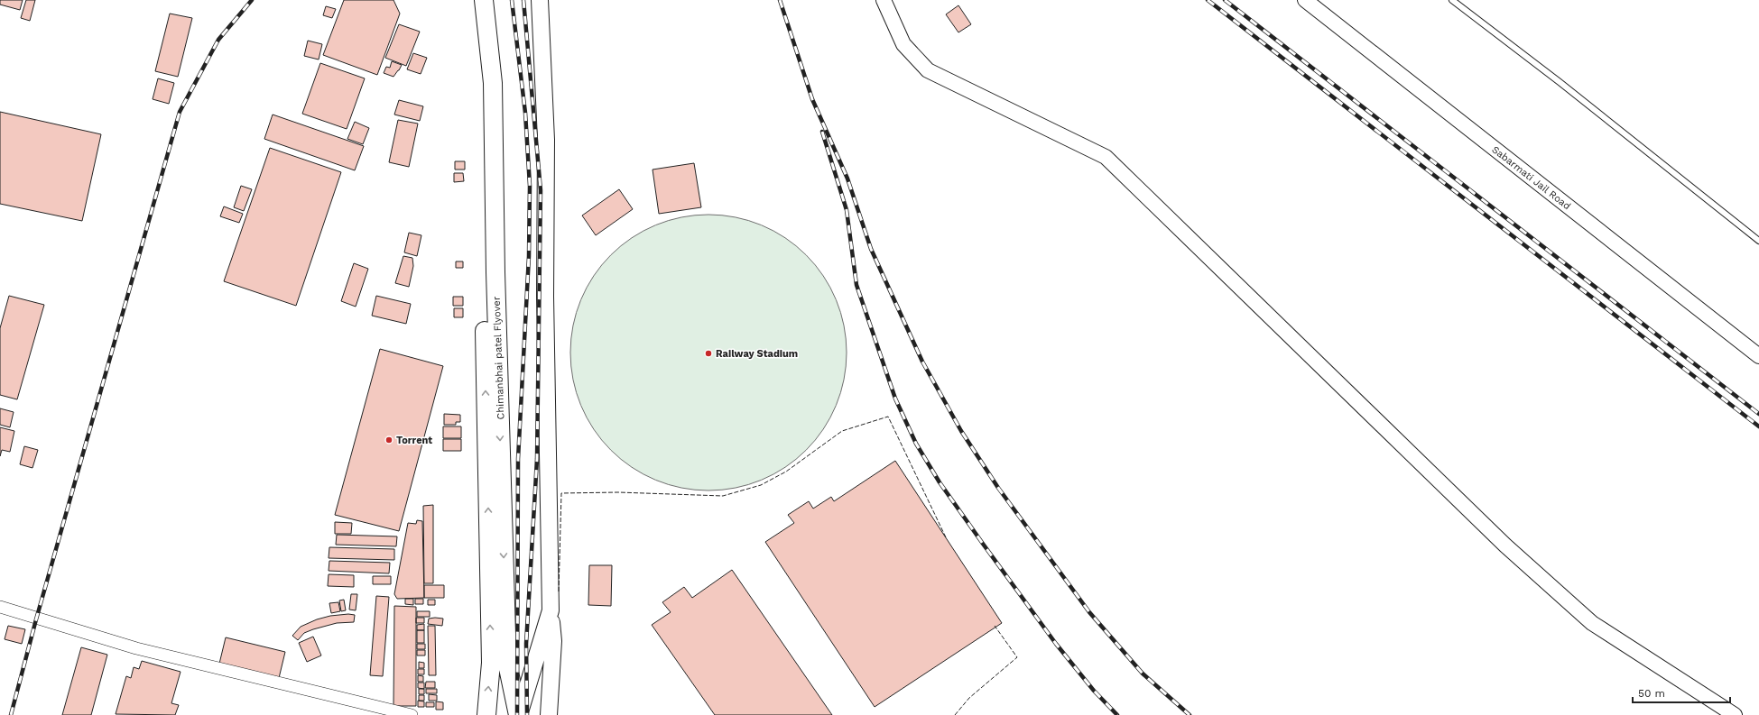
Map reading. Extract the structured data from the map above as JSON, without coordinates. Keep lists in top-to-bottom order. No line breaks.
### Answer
{"streets":{"main road":["Chimanbhai patel Flyover"],"street":["Sabarmati Jail Road"]},"places":["Railway Stadium","Torrent"],"scale_bar":"50 m"}
